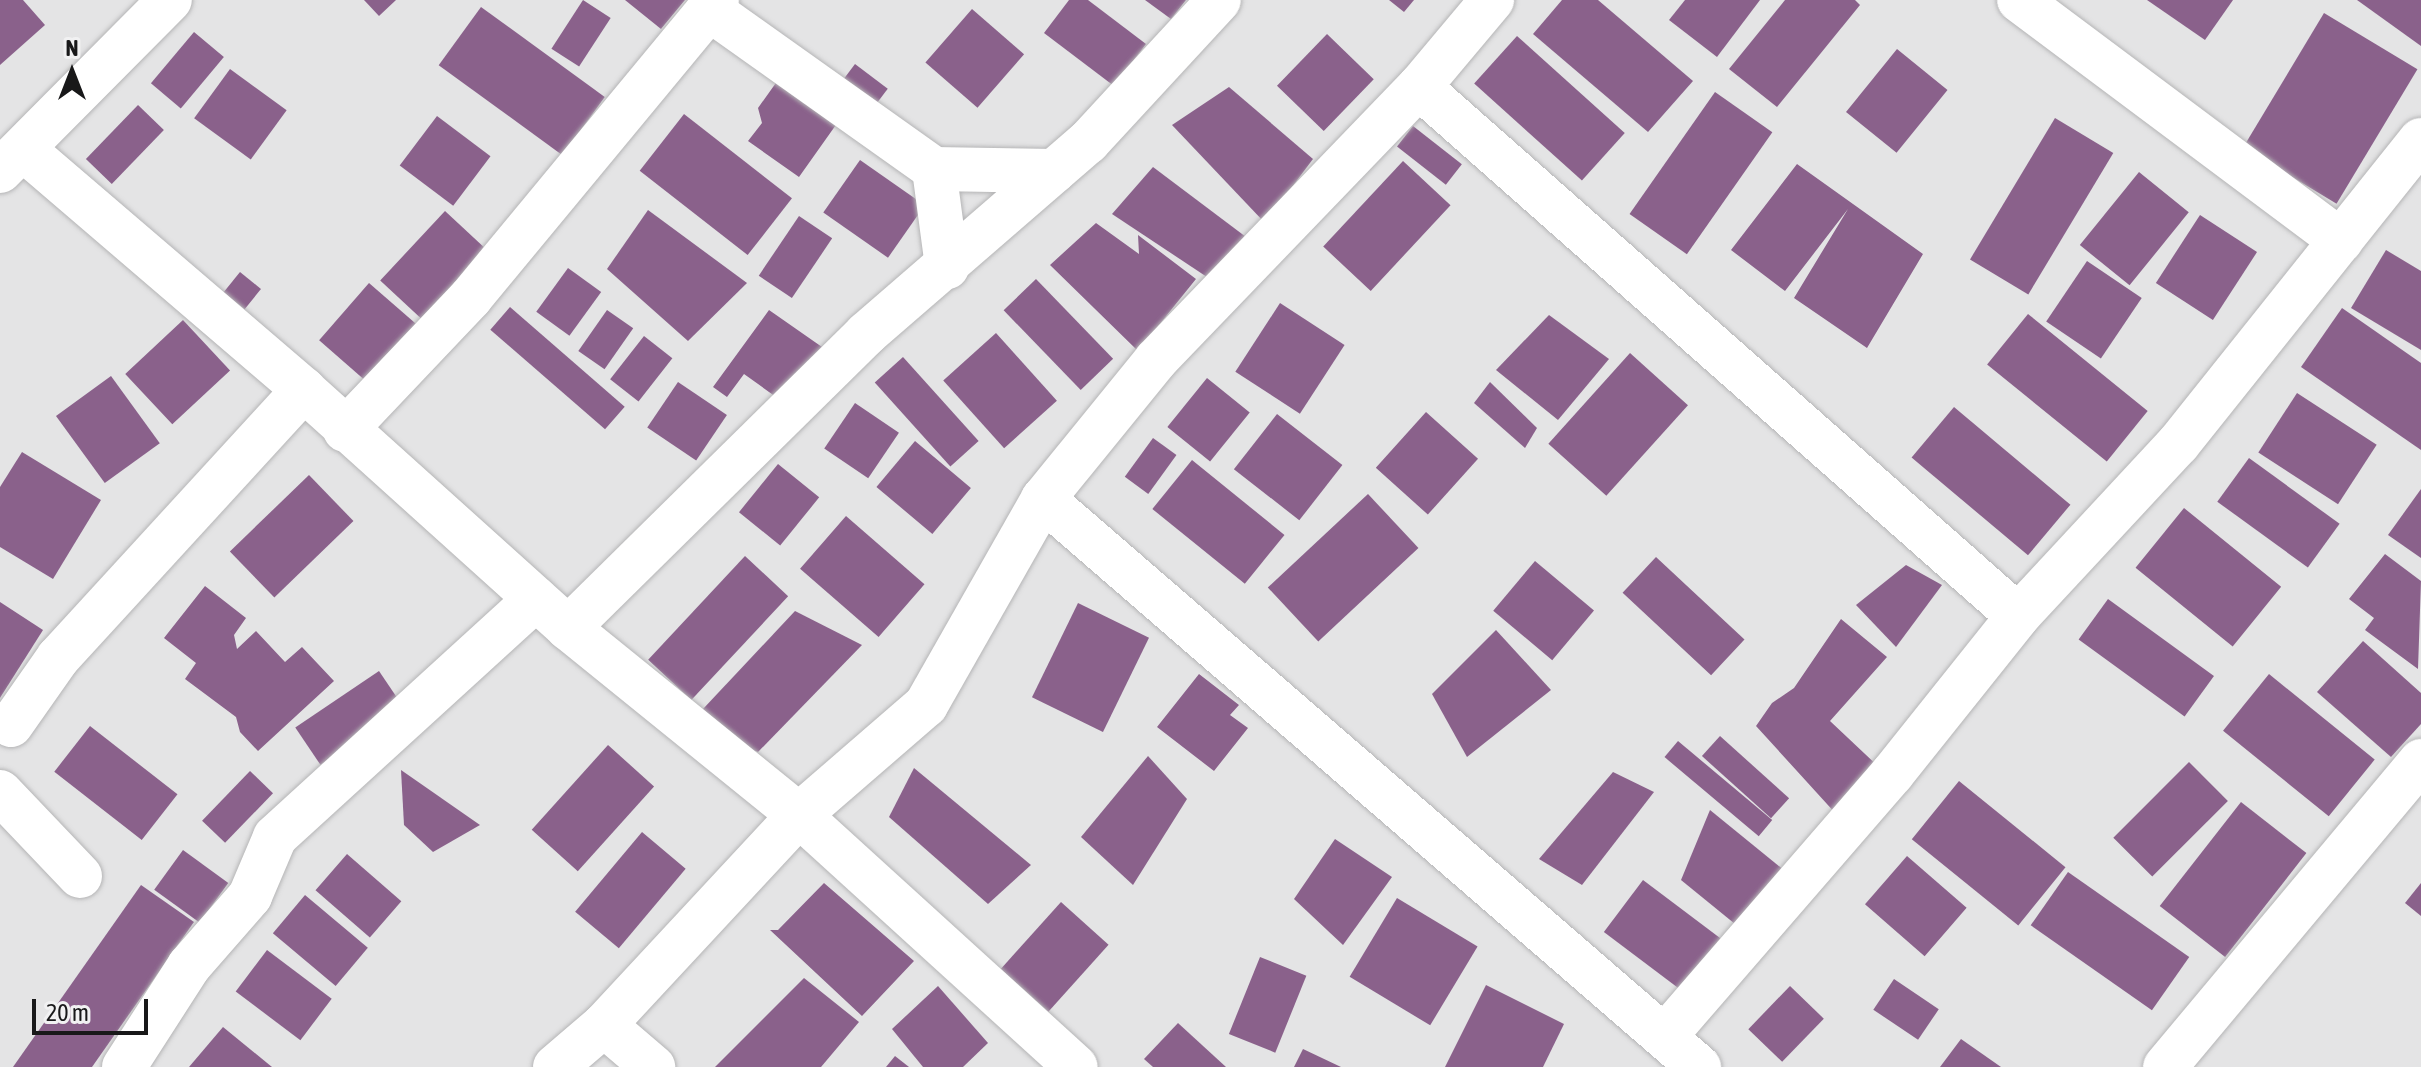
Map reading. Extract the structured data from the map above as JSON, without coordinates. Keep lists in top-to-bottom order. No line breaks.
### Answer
{"scale_bar":"20 m","north":"top"}
